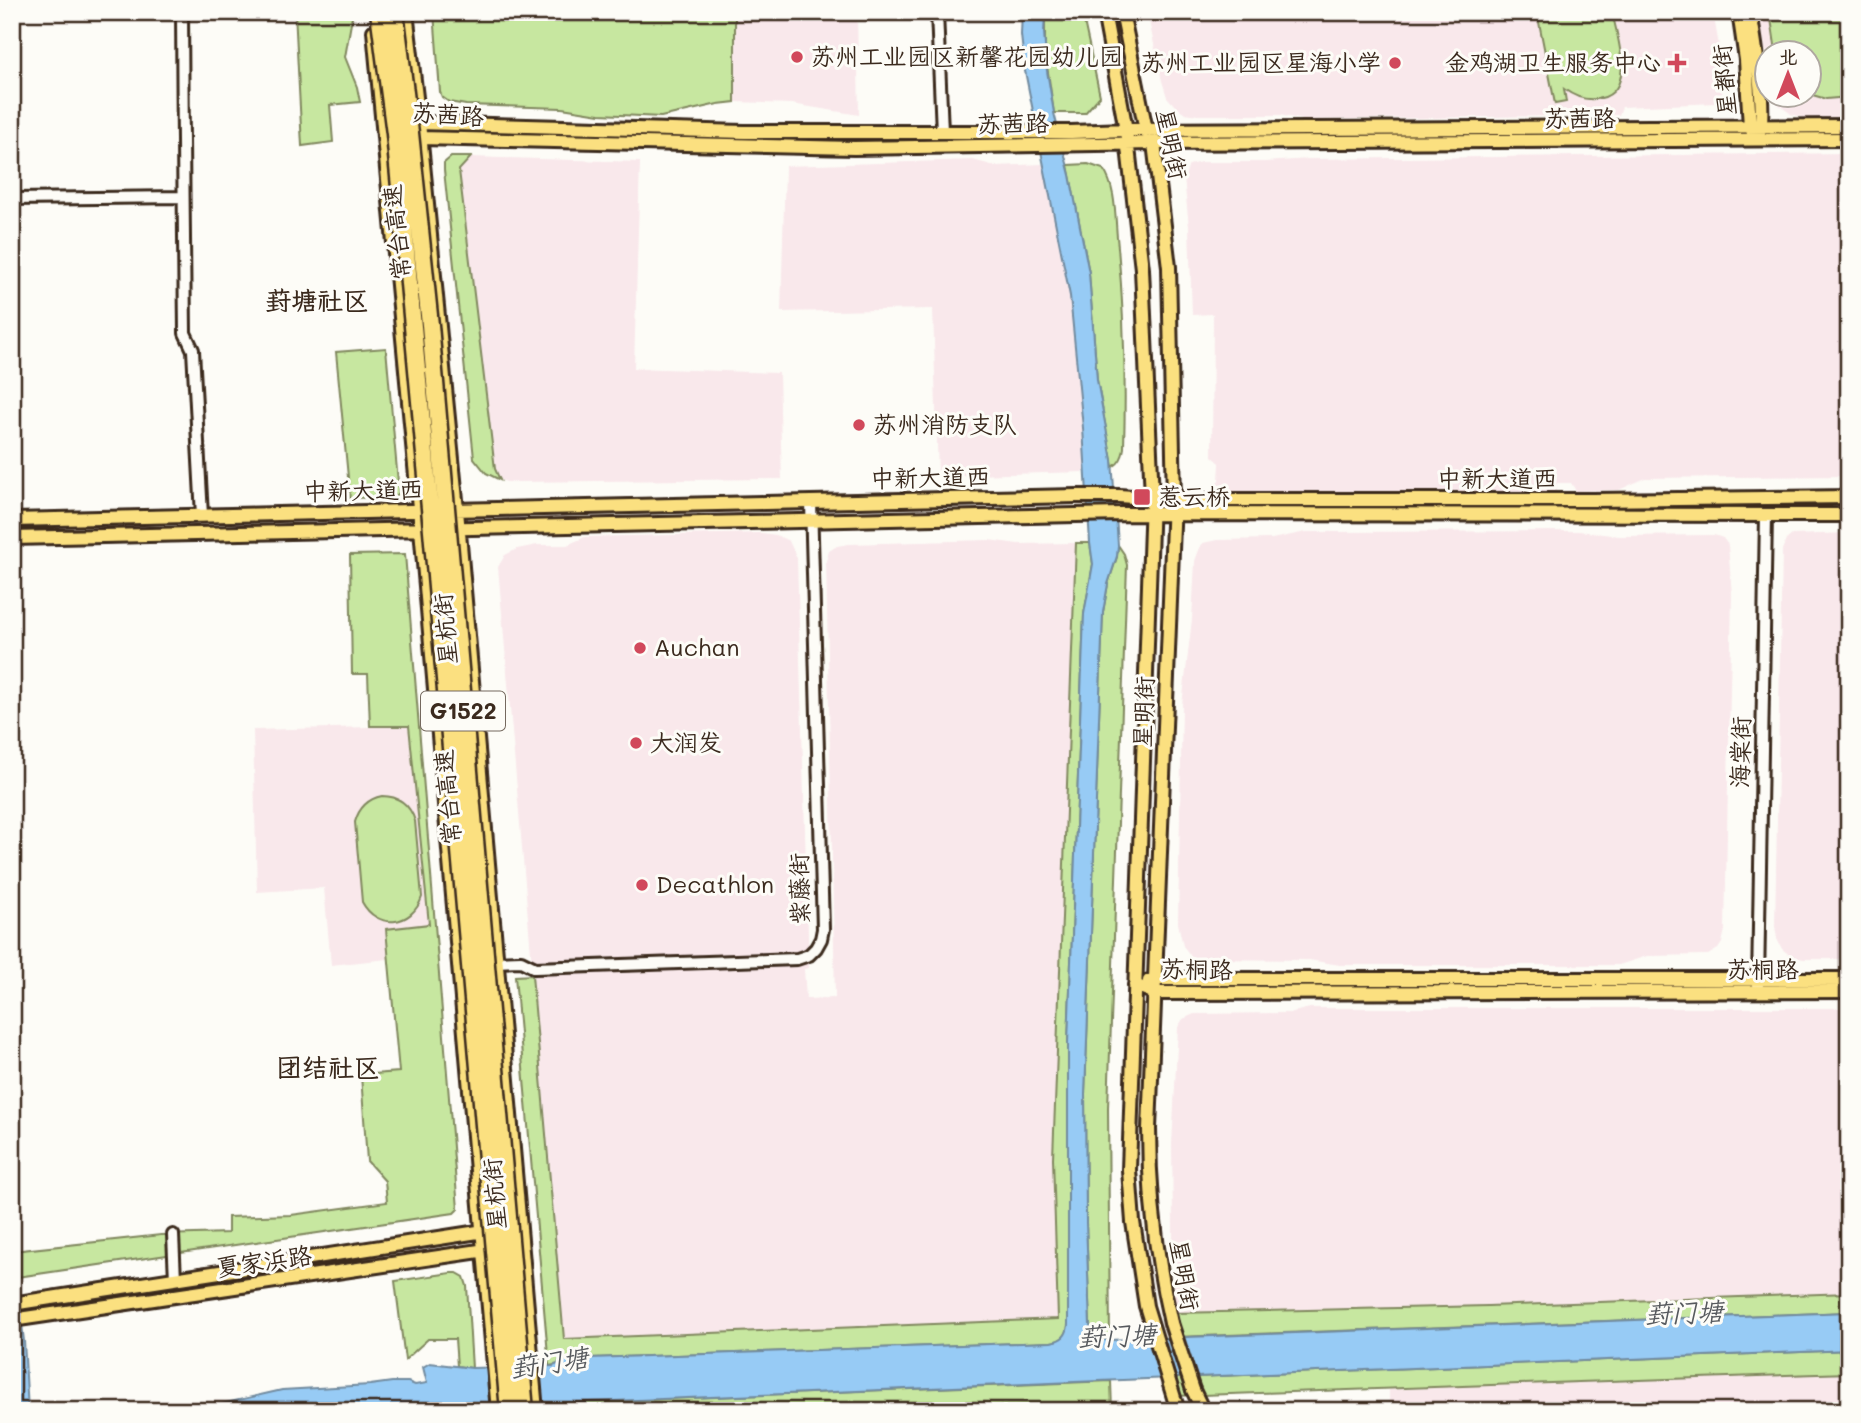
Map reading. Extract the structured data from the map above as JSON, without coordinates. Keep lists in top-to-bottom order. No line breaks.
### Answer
{"streets":{"highway":["常台高速","G1522"],"main road":["星都街","苏茜路","星明街","中新大道西","星杭街","苏桐路","夏家浜路"],"street":["海棠街","紫藤街"]},"crossings":[["星都街","苏茜路"],["苏茜路","星明街"],["苏茜路","星杭街"],["星明街","中新大道西"],["星明街","苏桐路"],["中新大道西","星杭街"],["中新大道西","海棠街"],["中新大道西","紫藤街"],["星杭街","紫藤街"],["星杭街","夏家浜路"],["海棠街","苏桐路"]],"districts":["葑塘社区","团结社区"],"water":["葑门塘"],"places":{"other":["苏州工业园区新馨花园幼儿园","苏州工业园区星海小学","苏州消防支队","Auchan","大润发","Decathlon"],"health":["金鸡湖卫生服务中心"],"transit":["惹云桥"]},"north":"top"}
